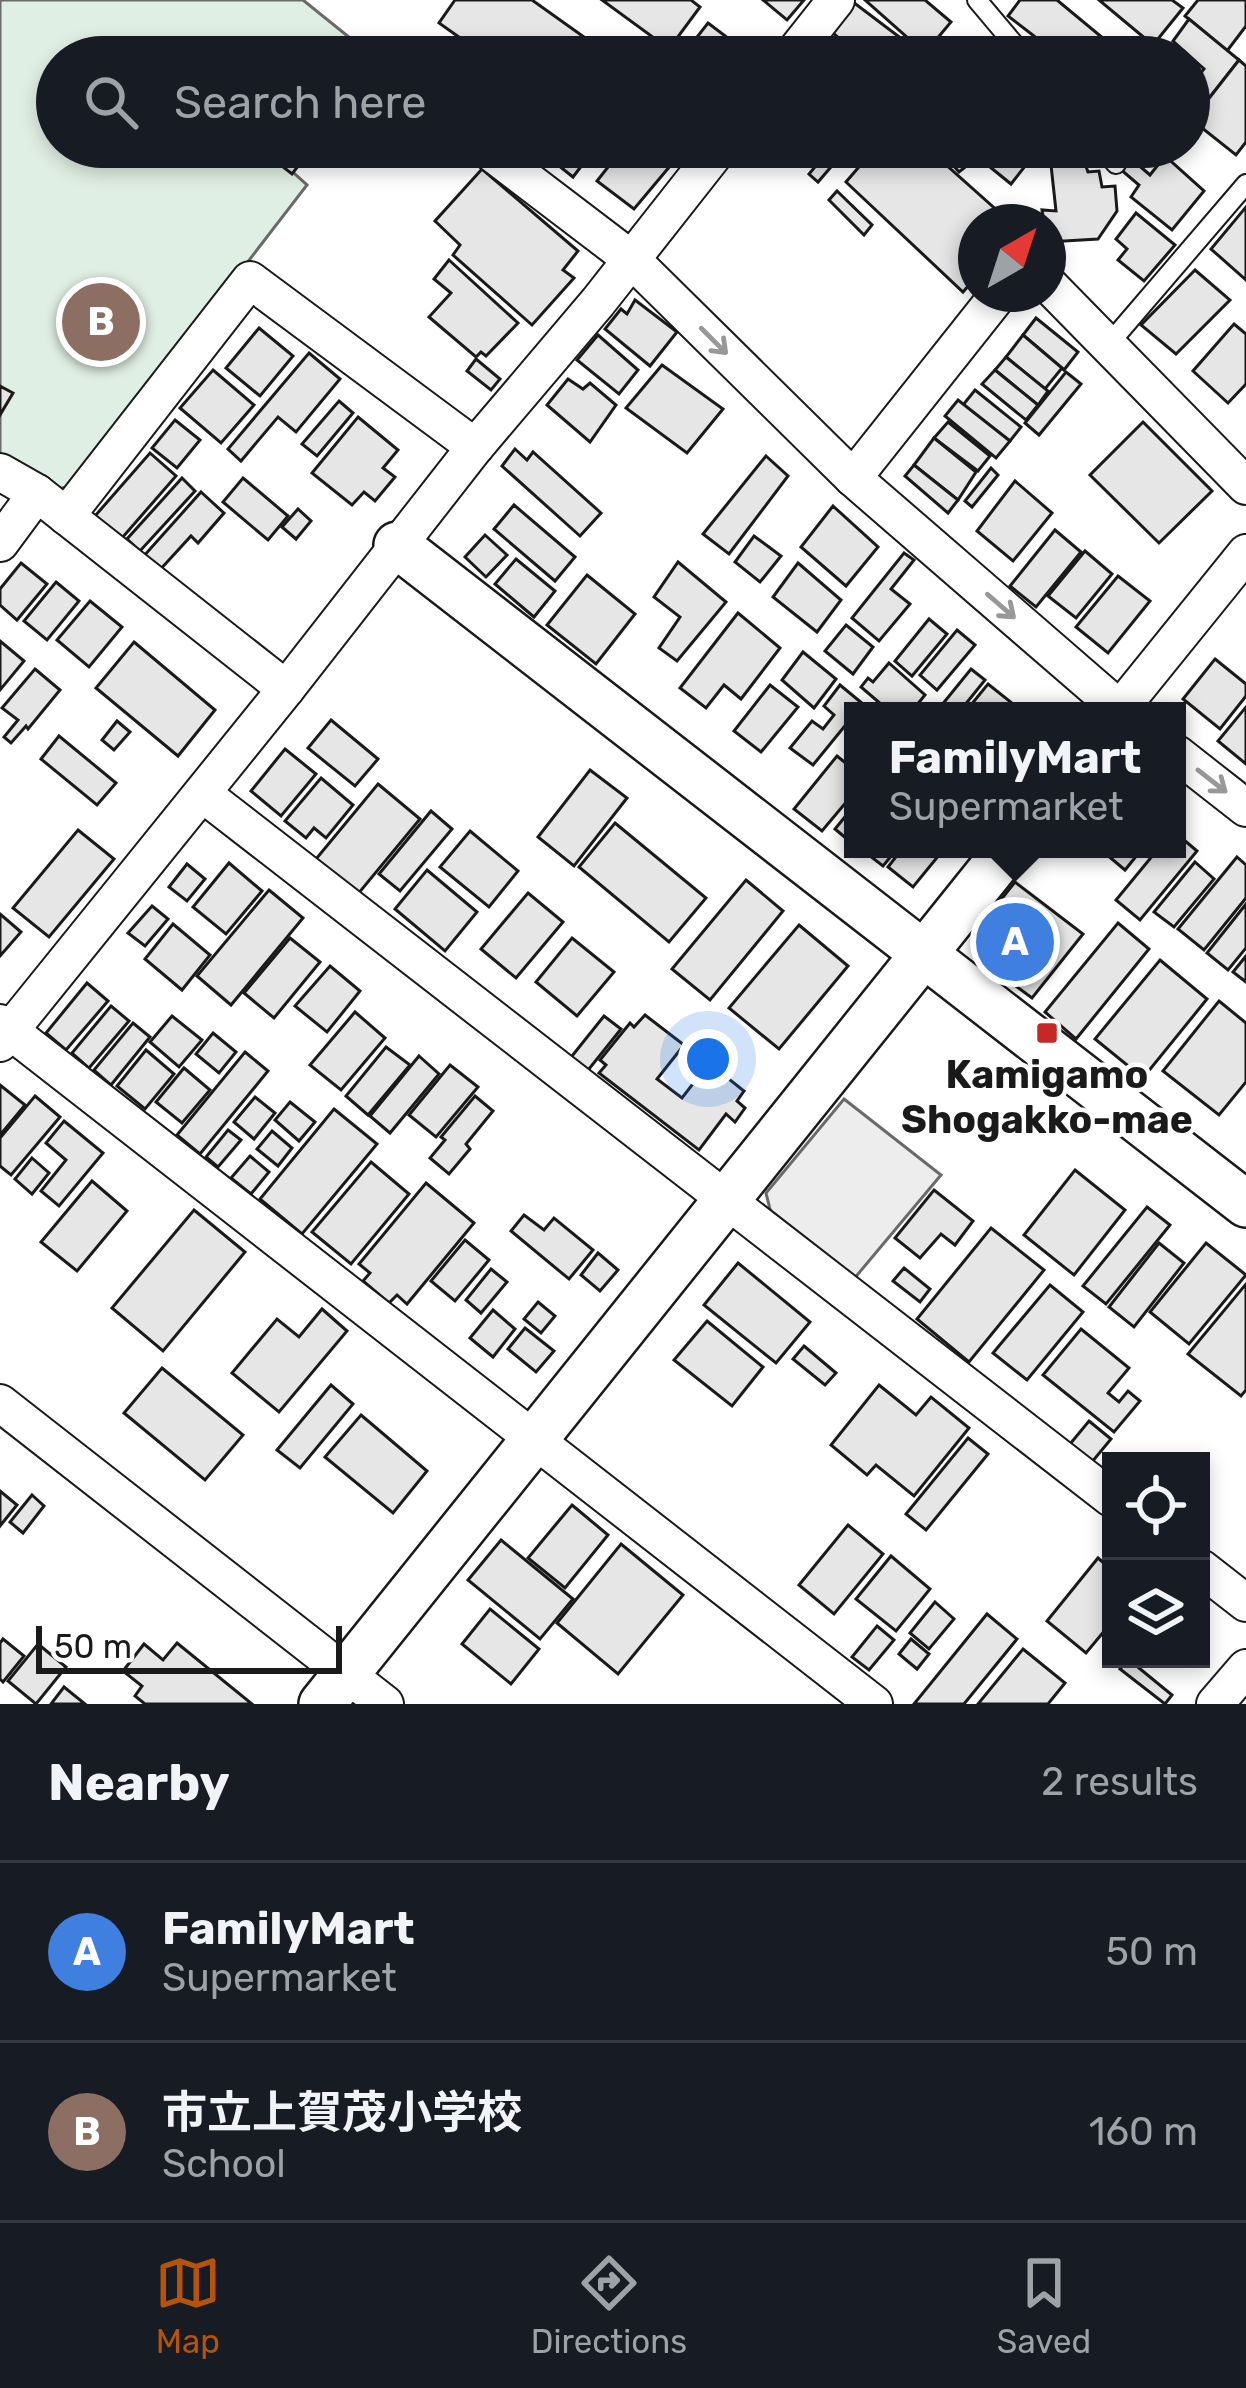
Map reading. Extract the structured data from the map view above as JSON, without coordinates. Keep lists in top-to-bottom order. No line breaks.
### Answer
{"places":{"transit":["Kamigamo Shogakko-mae"]},"scale_bar":"50 m","north":"top right","page":{"search":"Search here","pins":["B","A"],"popup":["FamilyMart","Supermarket"],"scale":"50 m","heading":["Nearby","2 results"],"list":[{"mark":"A","name":"FamilyMart","note":"Supermarket","value":"50 m"},{"mark":"B","name":"市立上賀茂小学校","note":"School","value":"160 m"}],"nav":["Map","Directions","Saved"]}}
